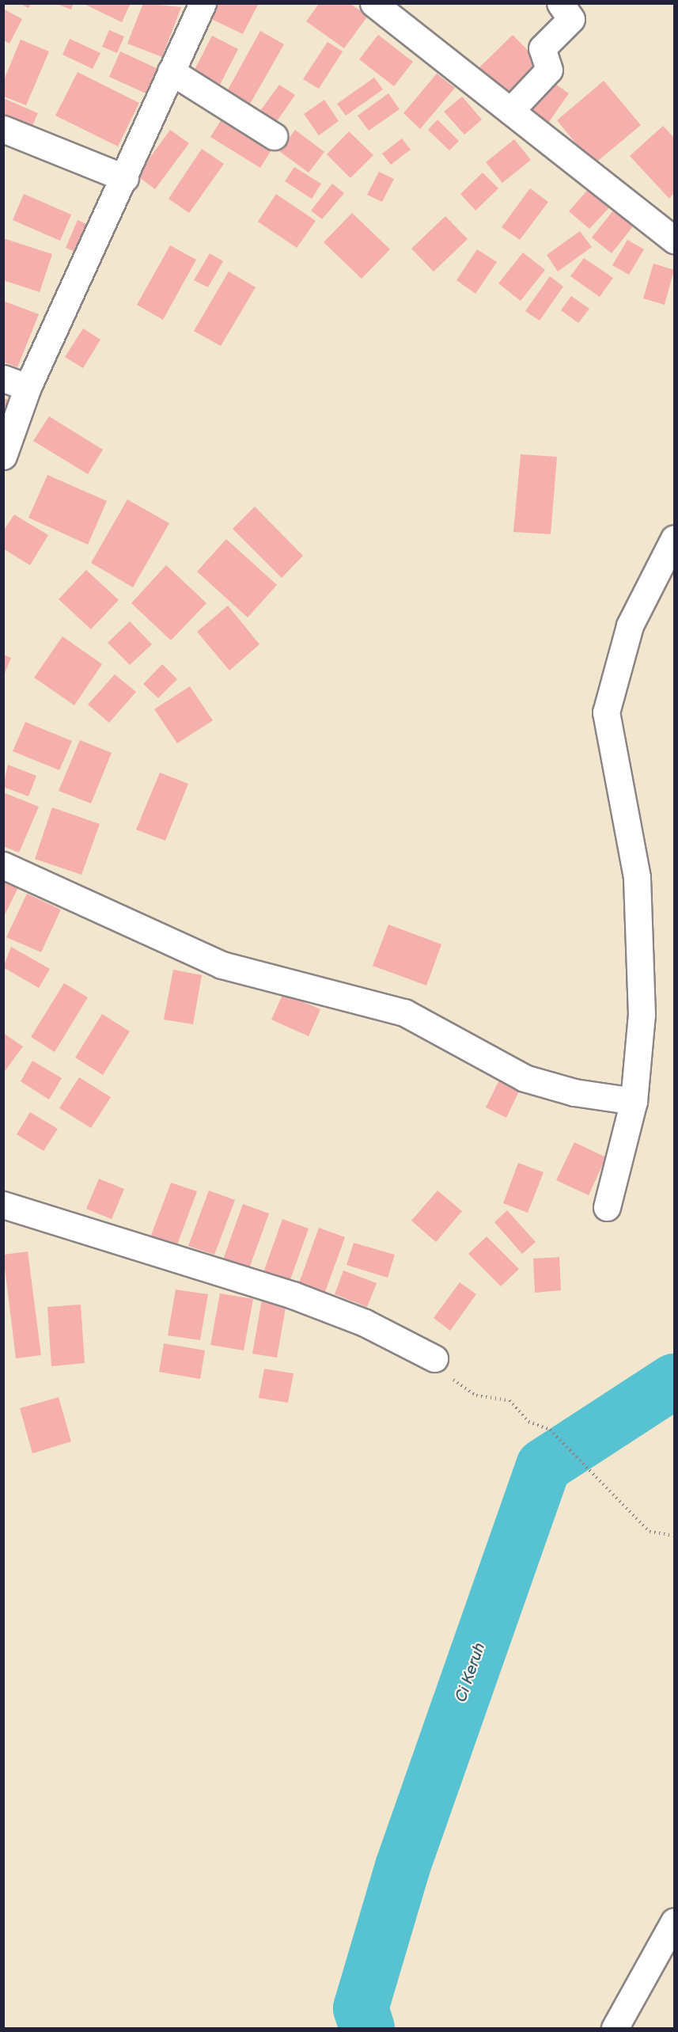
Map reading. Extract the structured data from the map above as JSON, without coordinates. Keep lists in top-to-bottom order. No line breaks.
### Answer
{"water":["Ci Keruh"]}
